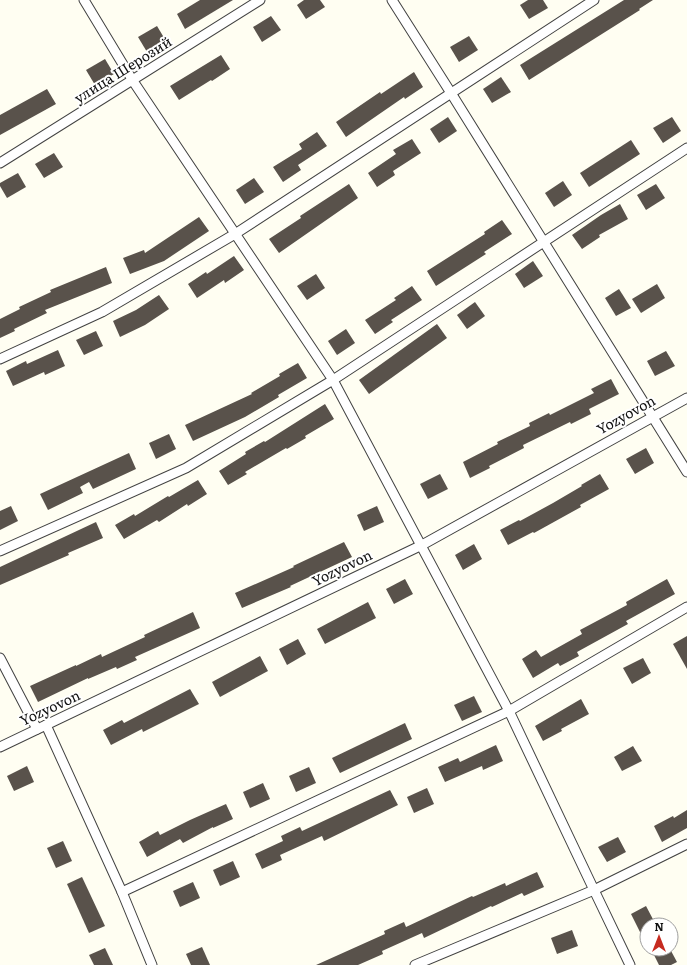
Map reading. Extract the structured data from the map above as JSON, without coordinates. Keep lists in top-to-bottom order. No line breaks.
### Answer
{"streets":{"street":["улица Шерозий","Yozyovon"]},"north":"top"}
